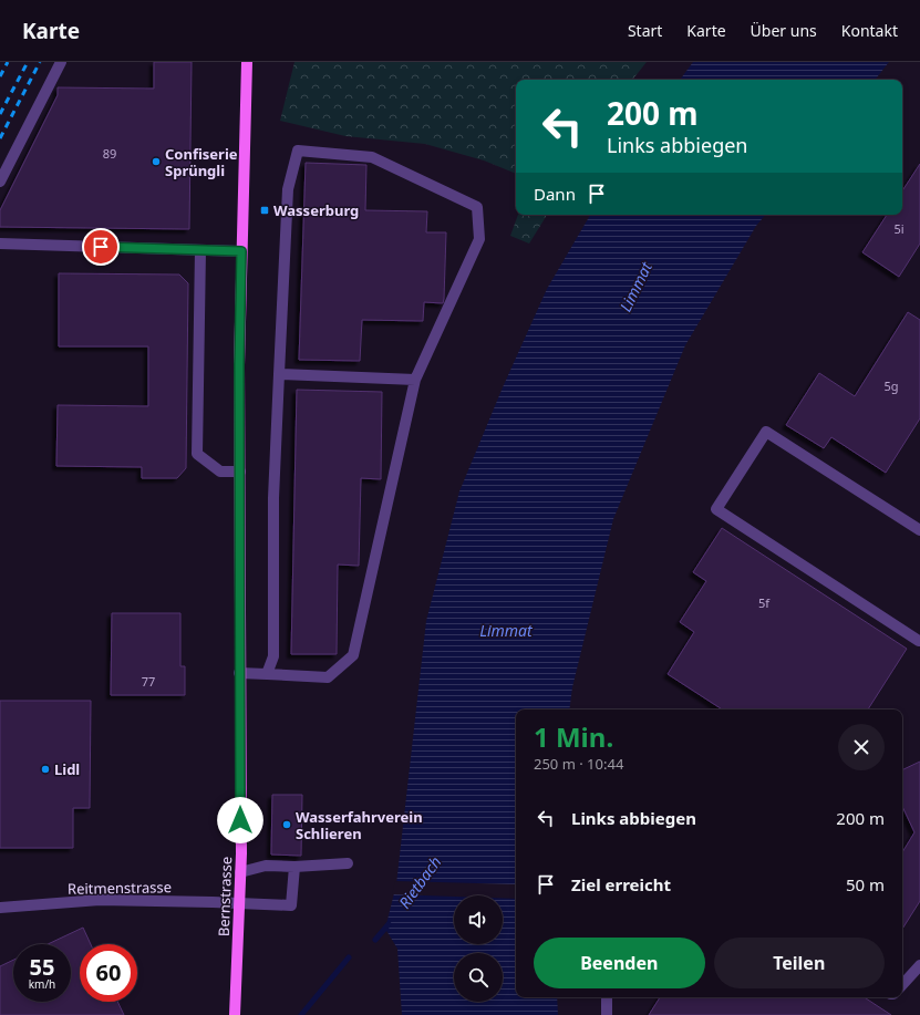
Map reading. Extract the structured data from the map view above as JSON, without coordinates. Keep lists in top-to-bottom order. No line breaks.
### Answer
{"streets":{"main road":["Bernstrasse"],"street":["Reitmenstrasse"]},"crossings":[["Reitmenstrasse","Bernstrasse"]],"water":["Limmat","Rietbach"],"places":{"other":["Confiserie Sprüngli","Lidl","Wasserfahrverein Schlieren"],"transit":["Wasserburg"]},"house_numbers":["89","5i","5g","5f","77"],"page":{"header":"Karte","nav":["Start","Karte","Über uns","Kontakt"],"turn":["200 m","Links abbiegen"],"then":"Dann","heading":["1 Min.","250 m · 10:44"],"list":[{"name":"Links abbiegen","value":"200 m"},{"name":"Ziel erreicht","value":"50 m"}],"buttons":["Beenden","Teilen"],"speed":"55 km/h","limit":"60"}}
